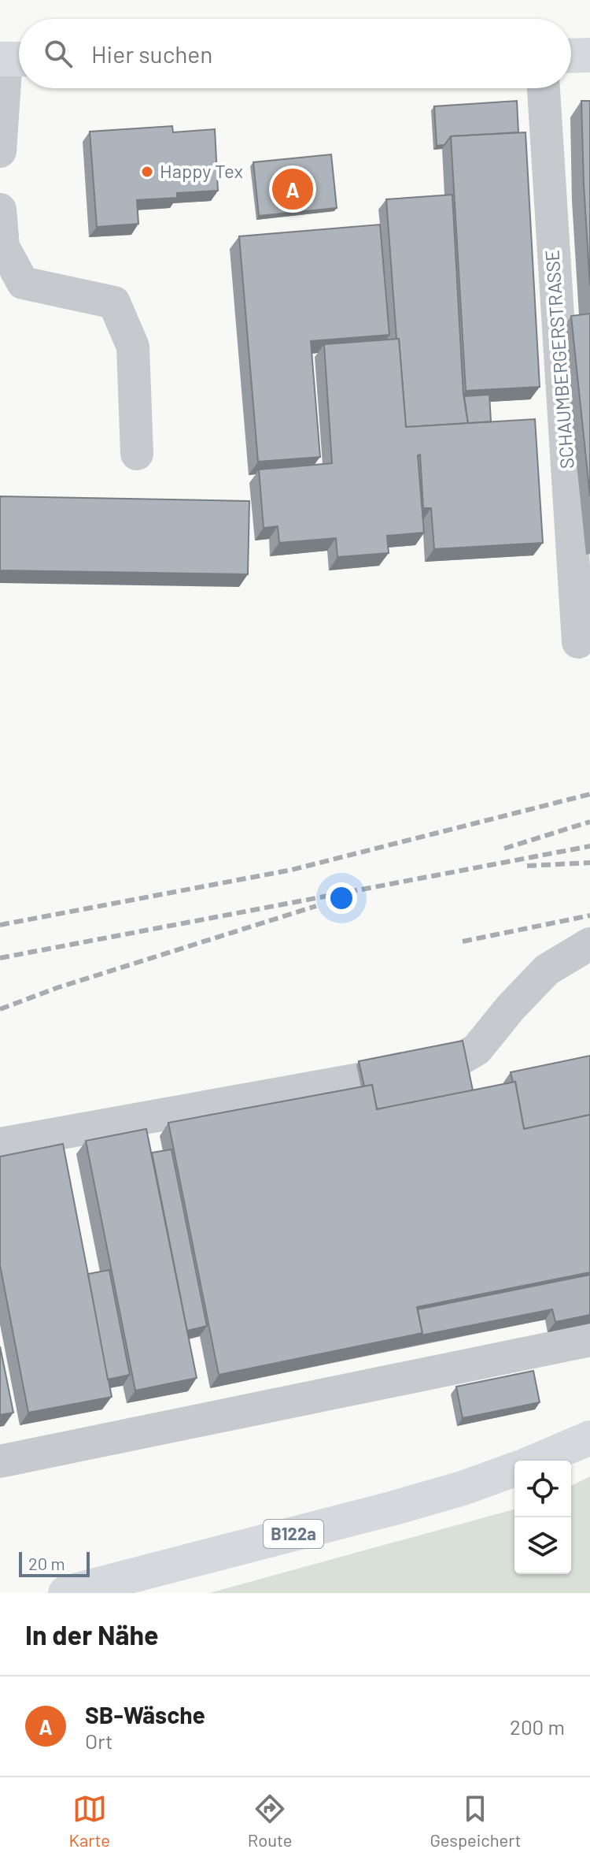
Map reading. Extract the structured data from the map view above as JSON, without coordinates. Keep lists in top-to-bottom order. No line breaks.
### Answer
{"streets":{"main road":["B122a"],"street":["SCHAUMBERGERSTRASSE"]},"places":["Happy Tex"],"scale_bar":"20 m","page":{"search":"Hier suchen","pins":"A","scale":"20 m","heading":"In der Nähe","list":[{"mark":"A","name":"SB-Wäsche","note":"Ort","value":"200 m"}],"nav":["Karte","Route","Gespeichert"]}}
